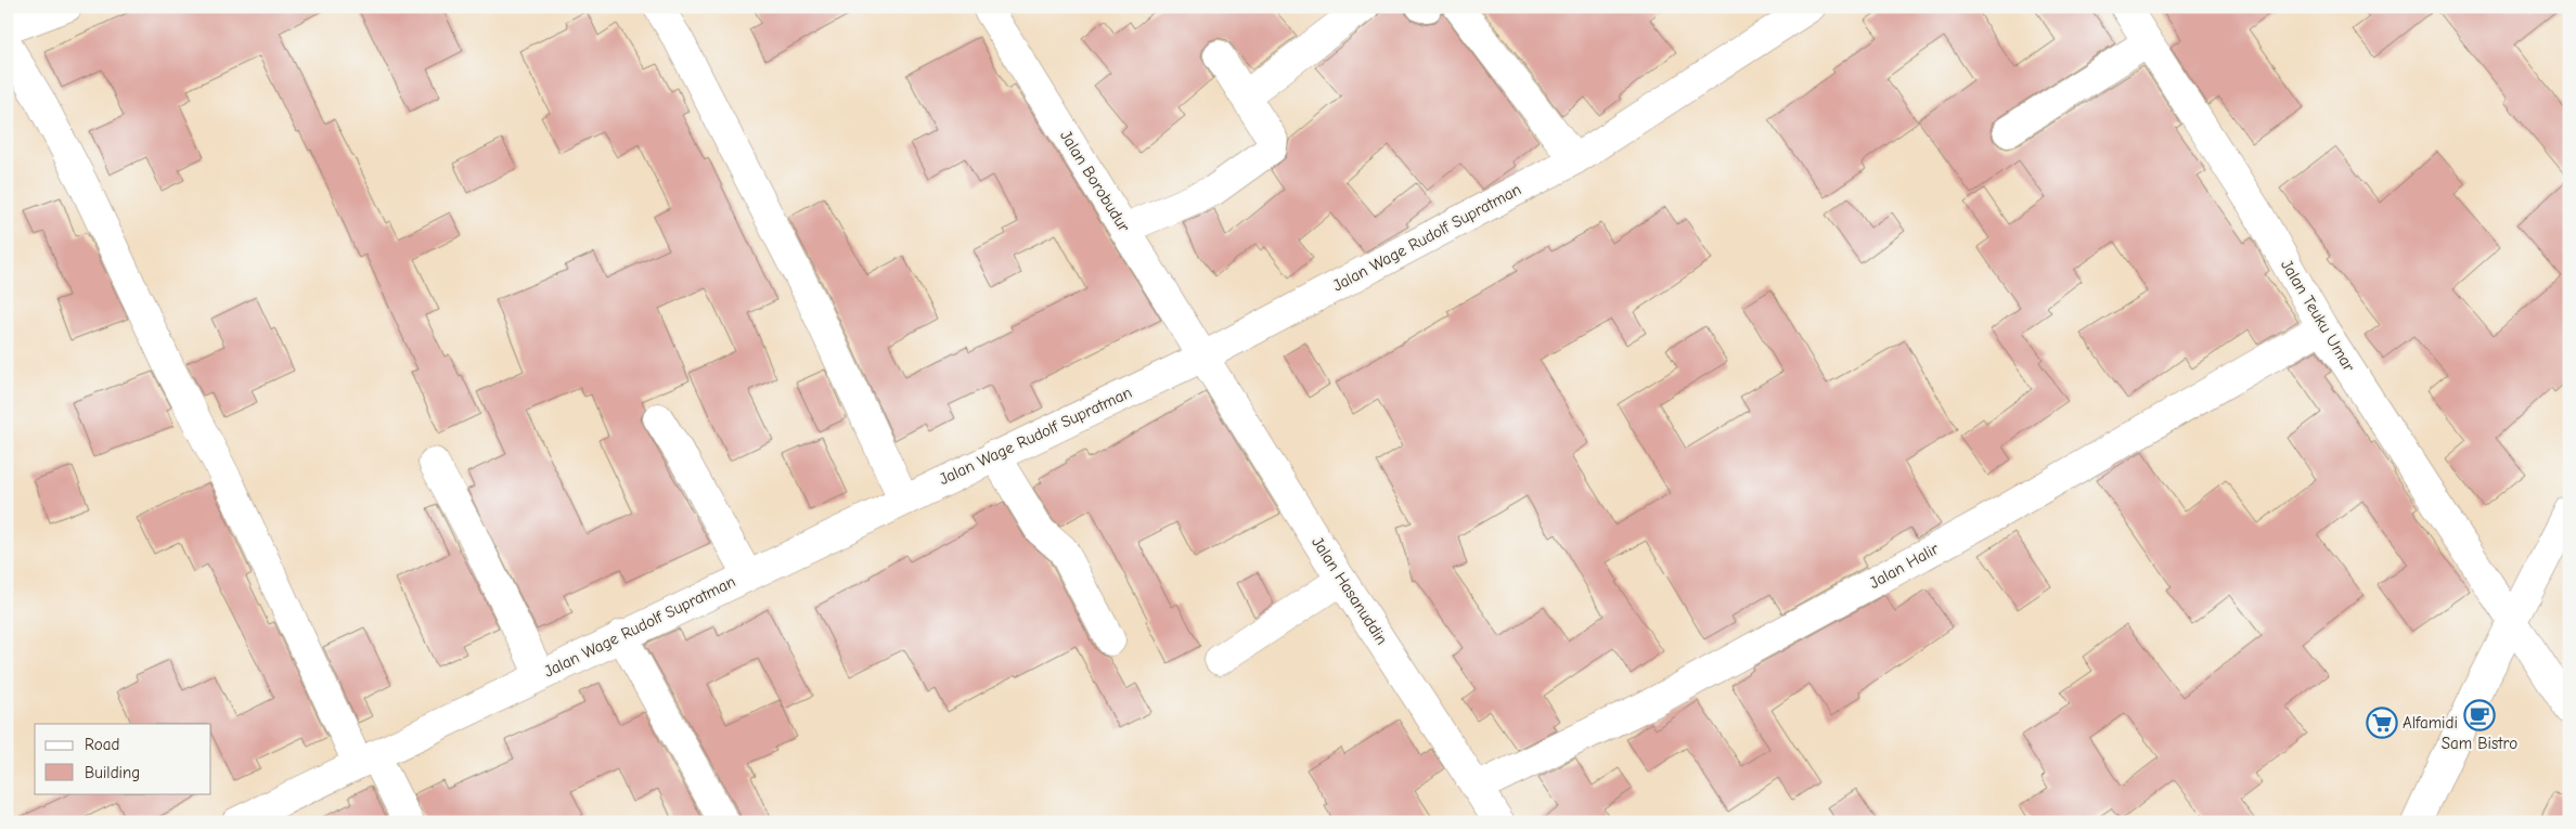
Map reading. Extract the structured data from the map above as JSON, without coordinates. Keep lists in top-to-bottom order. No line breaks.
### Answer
{"streets":{"street":["Jalan Borobudur","Jalan Wage Rudolf Supratman","Jalan Teuku Umar","Jalan Halir","Jalan Hasanuddin"]},"crossings":[["Jalan Borobudur","Jalan Wage Rudolf Supratman"],["Jalan Borobudur","Jalan Hasanuddin"],["Jalan Wage Rudolf Supratman","Jalan Hasanuddin"],["Jalan Teuku Umar","Jalan Halir"],["Jalan Halir","Jalan Hasanuddin"]],"places":{"cafe":["Sam Bistro"],"supermarket":["Alfamidi"]},"legend":["Road","Building"]}
